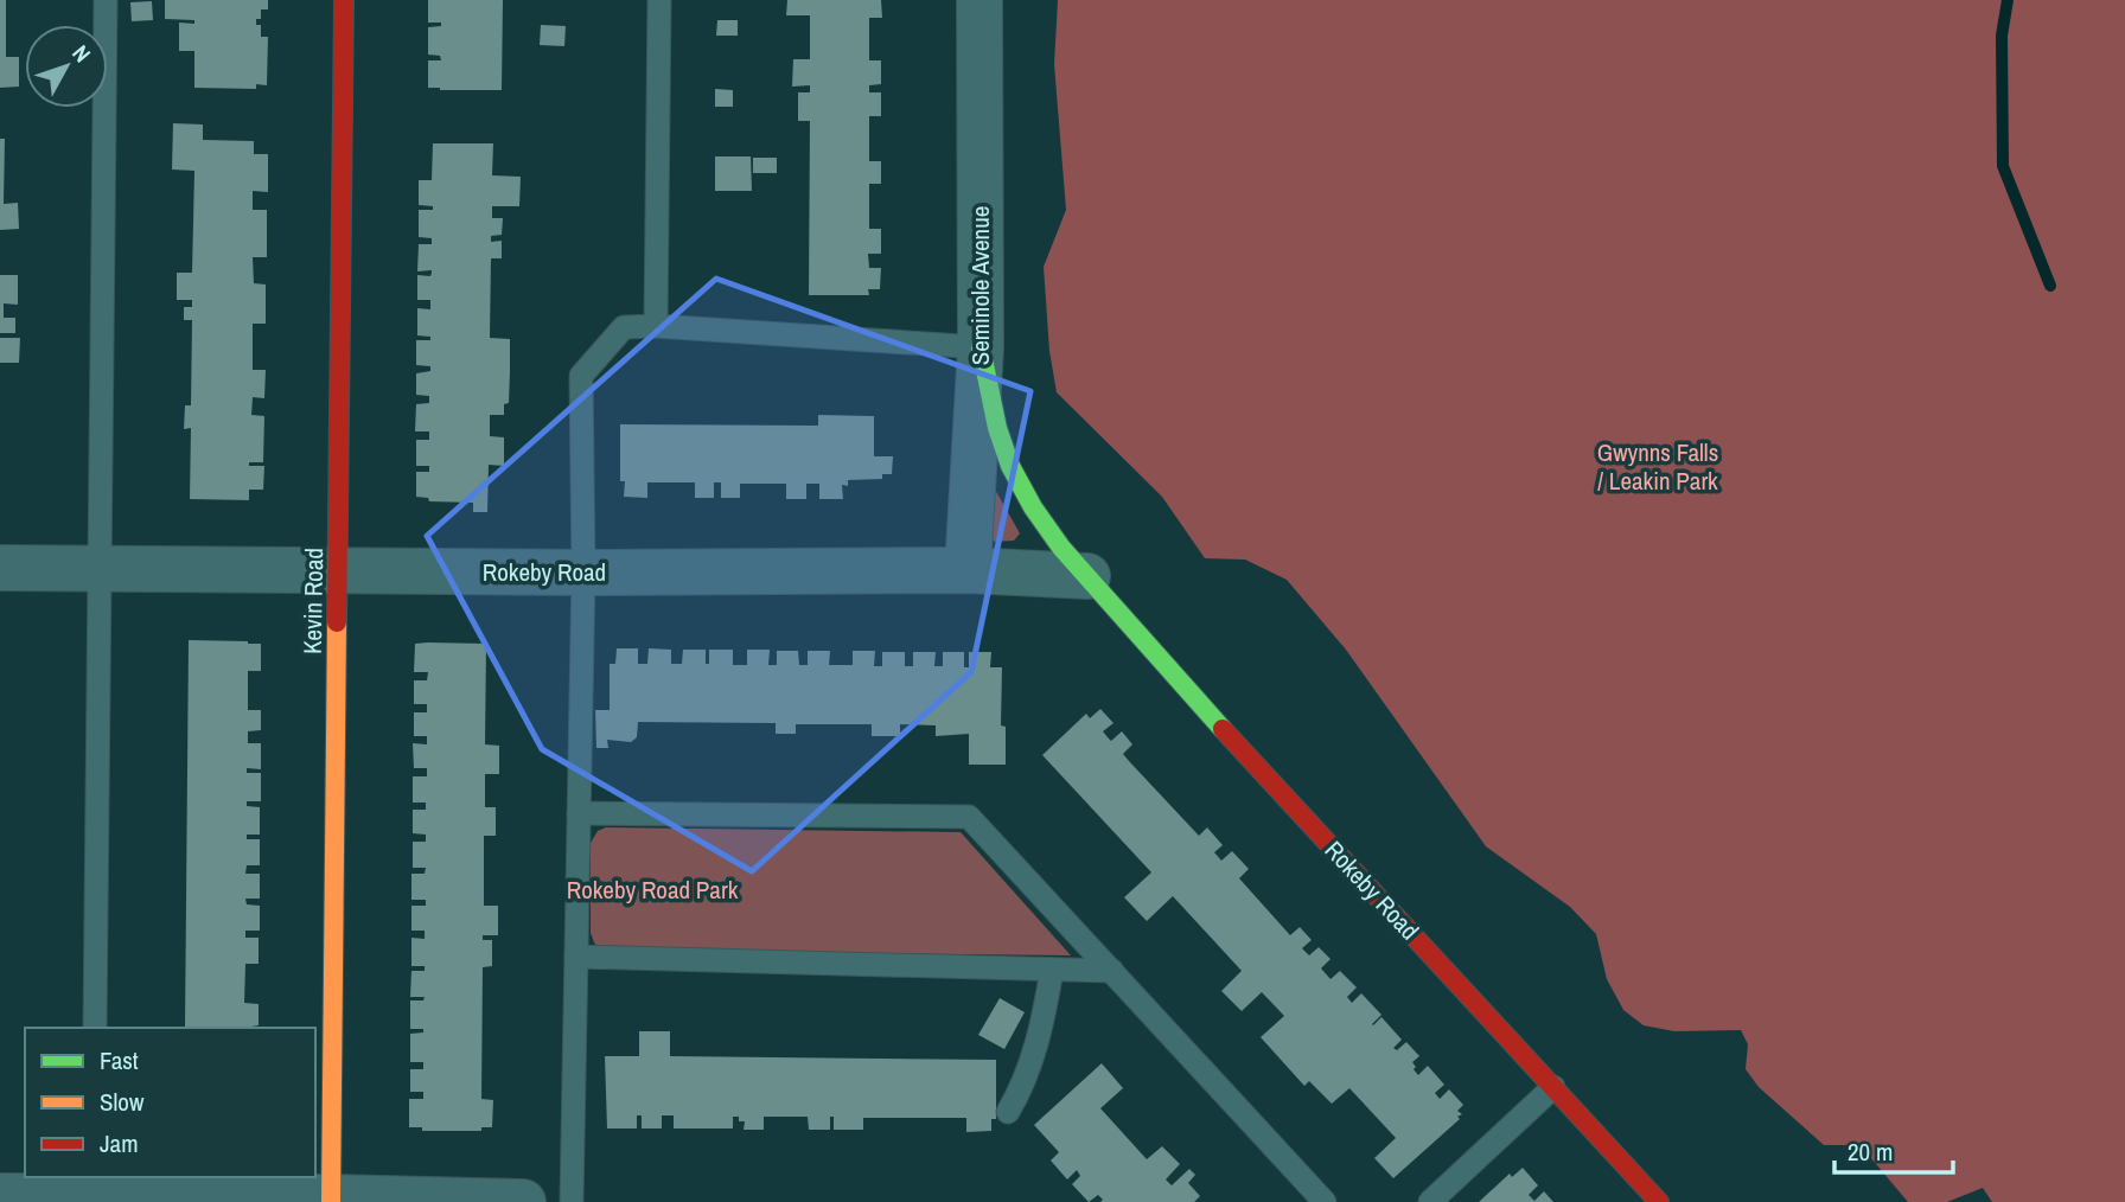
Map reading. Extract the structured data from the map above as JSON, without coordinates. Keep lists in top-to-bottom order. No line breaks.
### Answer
{"streets":{"street":["Seminole Avenue","Rokeby Road","Kevin Road"]},"crossings":[["Seminole Avenue","Rokeby Road"],["Rokeby Road","Kevin Road"]],"parks":["Gwynns Falls / Leakin Park","Rokeby Road Park"],"legend":["Fast","Slow","Jam"],"scale_bar":"20 m","north":"top right"}
